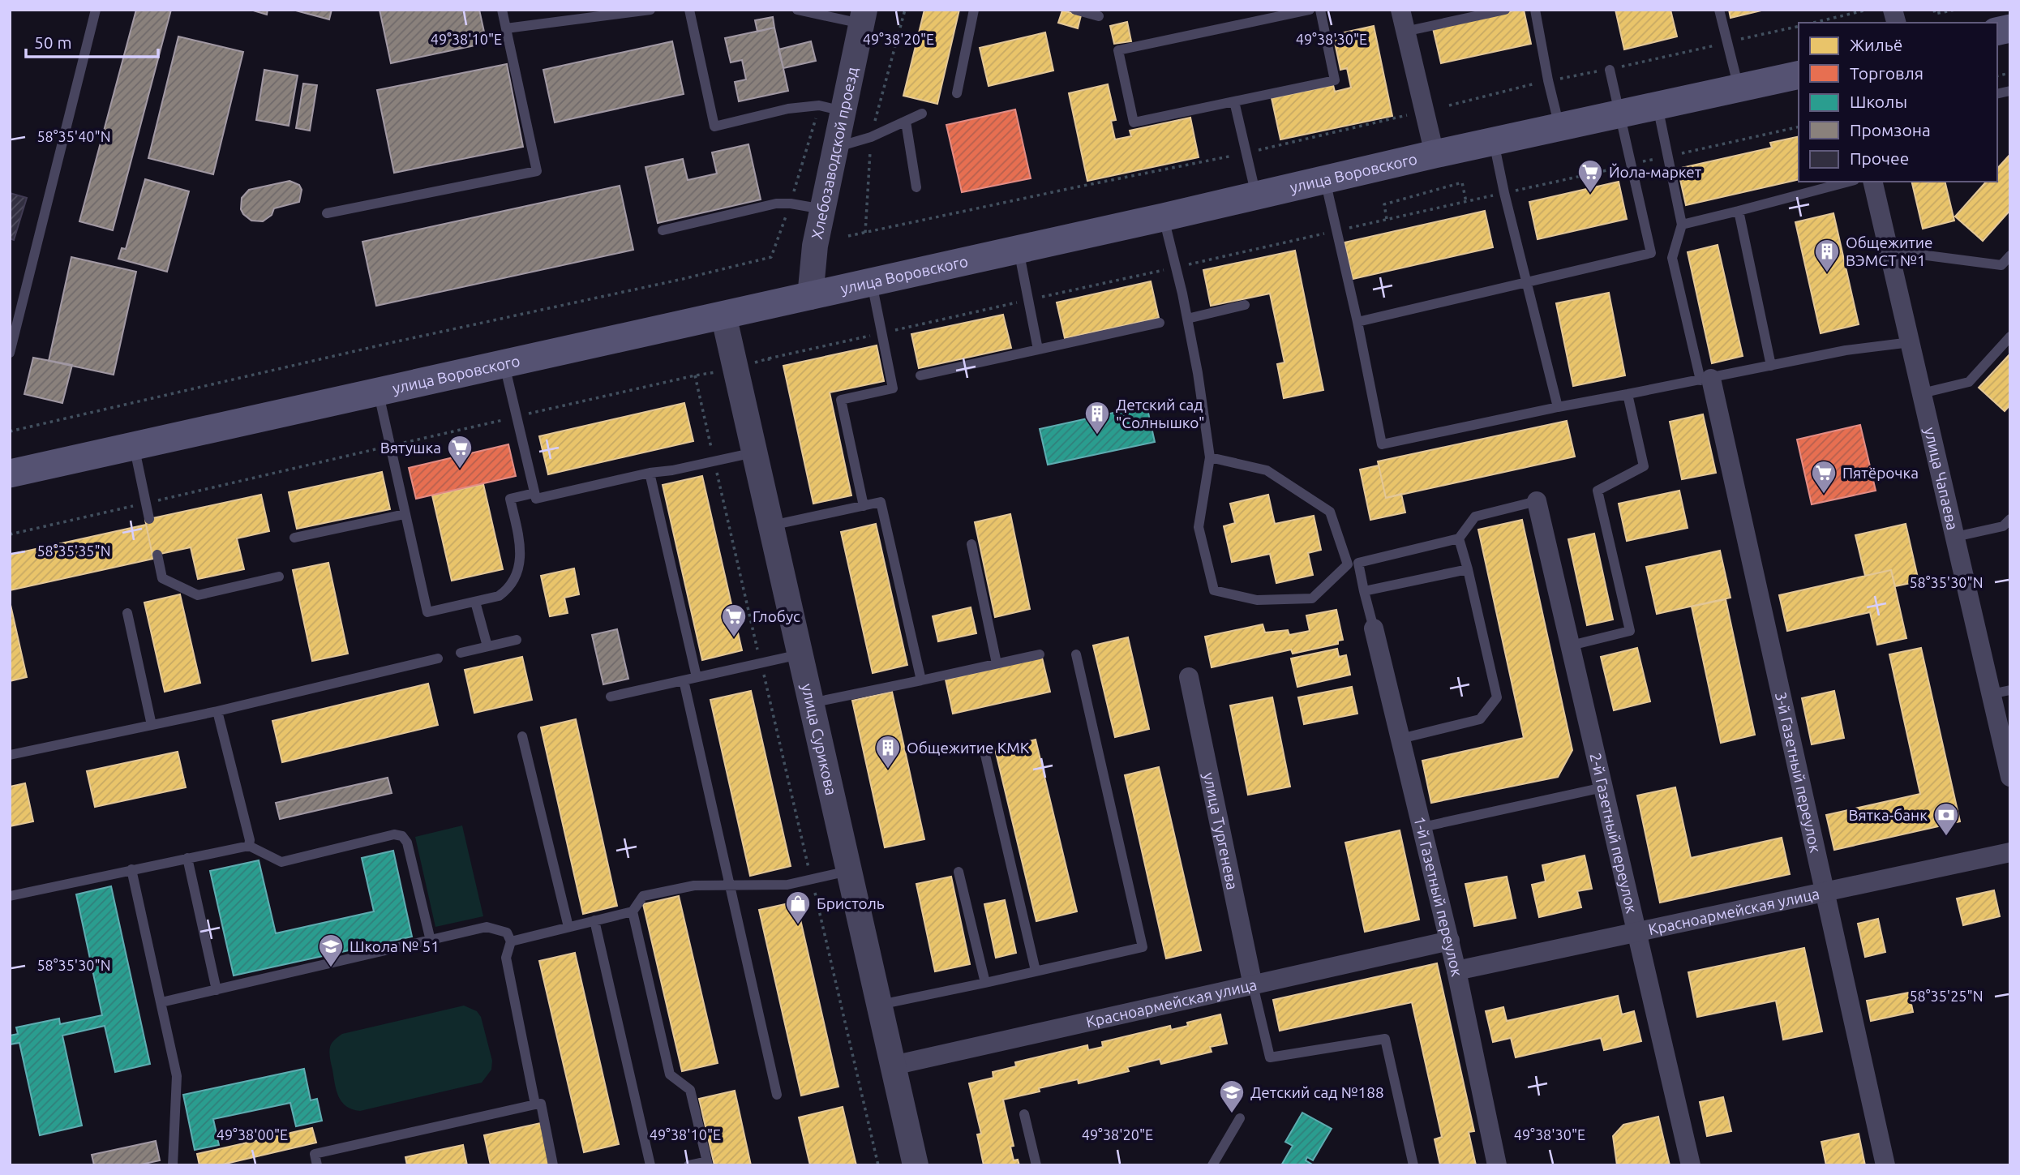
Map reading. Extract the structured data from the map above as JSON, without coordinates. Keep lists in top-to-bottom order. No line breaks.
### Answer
{"streets":{"main road":["улица Воровского"],"street":["Хлебозаводской проезд","улица Чапаева","улица Сурикова","3-й Газетный переулок","улица Тургенева","2-й Газетный переулок","1-й Газетный переулок","Красноармейская улица"]},"crossings":[["Хлебозаводской проезд","улица Воровского"],["улица Воровского","улица Сурикова"],["улица Сурикова","Красноармейская улица"],["3-й Газетный переулок","Красноармейская улица"],["улица Тургенева","Красноармейская улица"],["2-й Газетный переулок","Красноармейская улица"],["1-й Газетный переулок","Красноармейская улица"]],"places":{"supermarket":["Йола-маркет","Вятушка","Пятёрочка","Глобус"],"building":["Общежитие ВЭМСТ №1","Детский сад \"Солнышко\"","Общежитие КМК"],"bank":["Вятка-банк"],"shop":["Бристоль"],"school or university":["Школа № 51","Детский сад №188"]},"legend":["Жильё","Торговля","Школы","Промзона","Прочее"],"scale_bar":"50 m","coordinates":["49°38'10\"E","49°38'20\"E","49°38'30\"E","58°35'40\"N","58°35'35\"N","58°35'30\"N","58°35'25\"N","49°38'00\"E"]}
